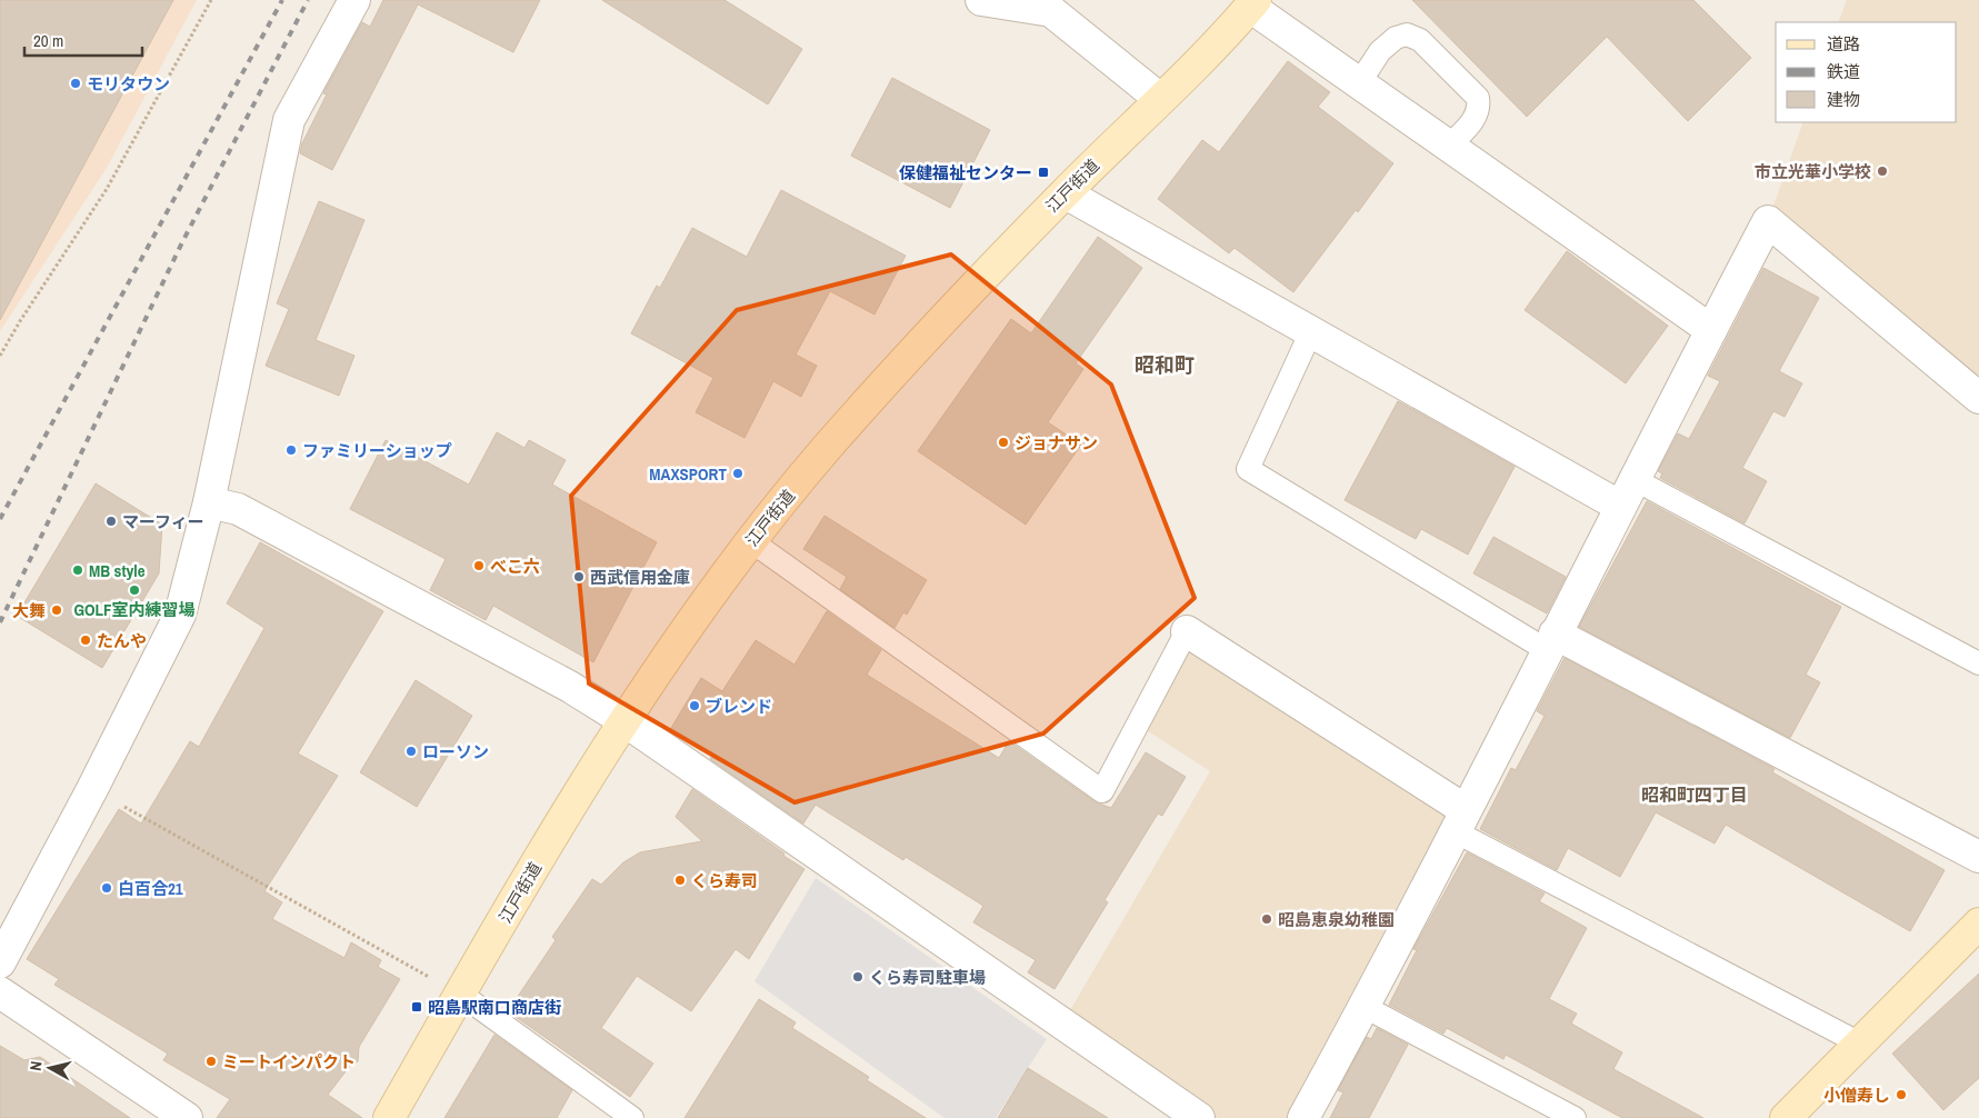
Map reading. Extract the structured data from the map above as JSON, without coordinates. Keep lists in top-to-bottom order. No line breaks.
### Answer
{"streets":{"street":["江戸街道"]},"districts":["昭和町","昭和町四丁目"],"places":{"other":["モリタウン","市立光華小学校","ジョナサン","ファミリーショップ","MAXSPORT","マーフィー","べこ六","MB style","西武信用金庫","GOLF室内練習場","大舞","たんや","ブレンド","ローソン","くら寿司","白百合21","昭島恵泉幼稚園","くら寿司駐車場","ミートインパクト","小僧寿し"],"transit":["保健福祉センター","昭島駅南口商店街"]},"legend":["道路","鉄道","建物"],"scale_bar":"20 m","north":"left"}
